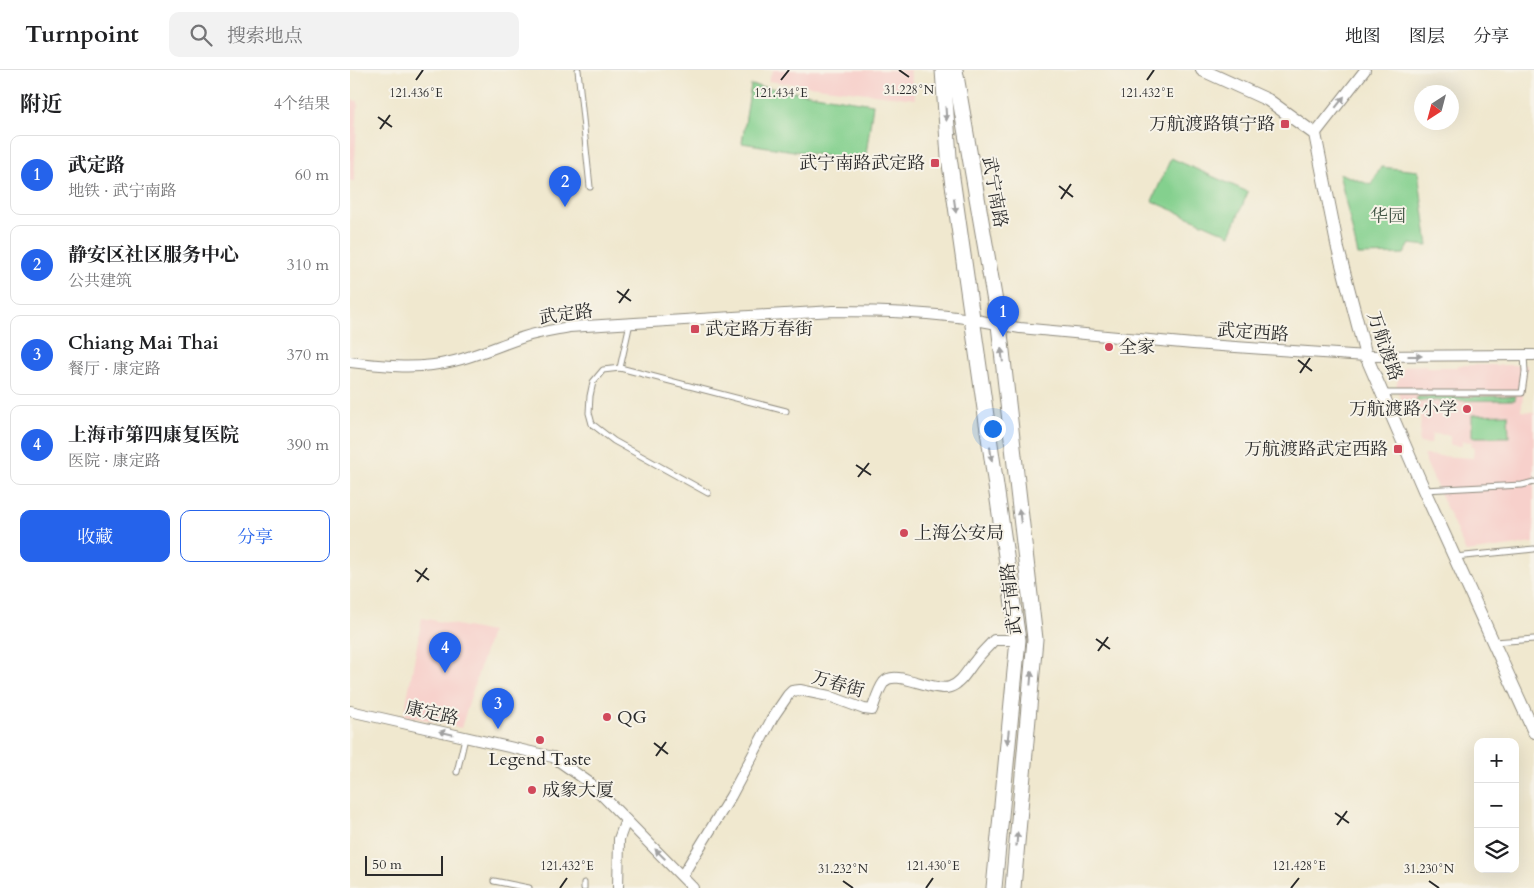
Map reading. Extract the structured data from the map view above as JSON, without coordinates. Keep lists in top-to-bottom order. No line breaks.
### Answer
{"streets":{"main road":["武宁南路"],"street":["武定路","武定西路","万航渡路","万春街","康定路"]},"crossings":[["武宁南路","武定路"],["武宁南路","武定西路"],["武宁南路","万春街"],["武定路","武定西路"],["武定西路","万航渡路"],["万春街","康定路"]],"one_way":["康定路"],"parks":["华园"],"places":{"transit":["万航渡路镇宁路","武宁南路武定路","武定路万春街","万航渡路武定西路"],"other":["全家","万航渡路小学","上海公安局","QG","Legend Taste","成象大厦"]},"scale_bar":"50 m","north":"bottom left","page":{"header":"Turnpoint","search":"搜索地点","nav":["地图","图层","分享"],"heading":["附近","4个结果"],"list":[{"mark":"1","name":"武定路","note":"地铁 · 武宁南路","value":"60 m"},{"mark":"2","name":"静安区社区服务中心","note":"公共建筑","value":"310 m"},{"mark":"3","name":"Chiang Mai Thai","note":"餐厅 · 康定路","value":"370 m"},{"mark":"4","name":"上海市第四康复医院","note":"医院 · 康定路","value":"390 m"}],"pins":["2","1","4","3"],"buttons":["收藏","分享"],"map_buttons":["+","−"],"scale":"50 m"},"coordinates":["31.228°N","121.432°E","121.436°E","121.434°E","121.430°E","121.428°E","31.232°N","31.230°N"]}
